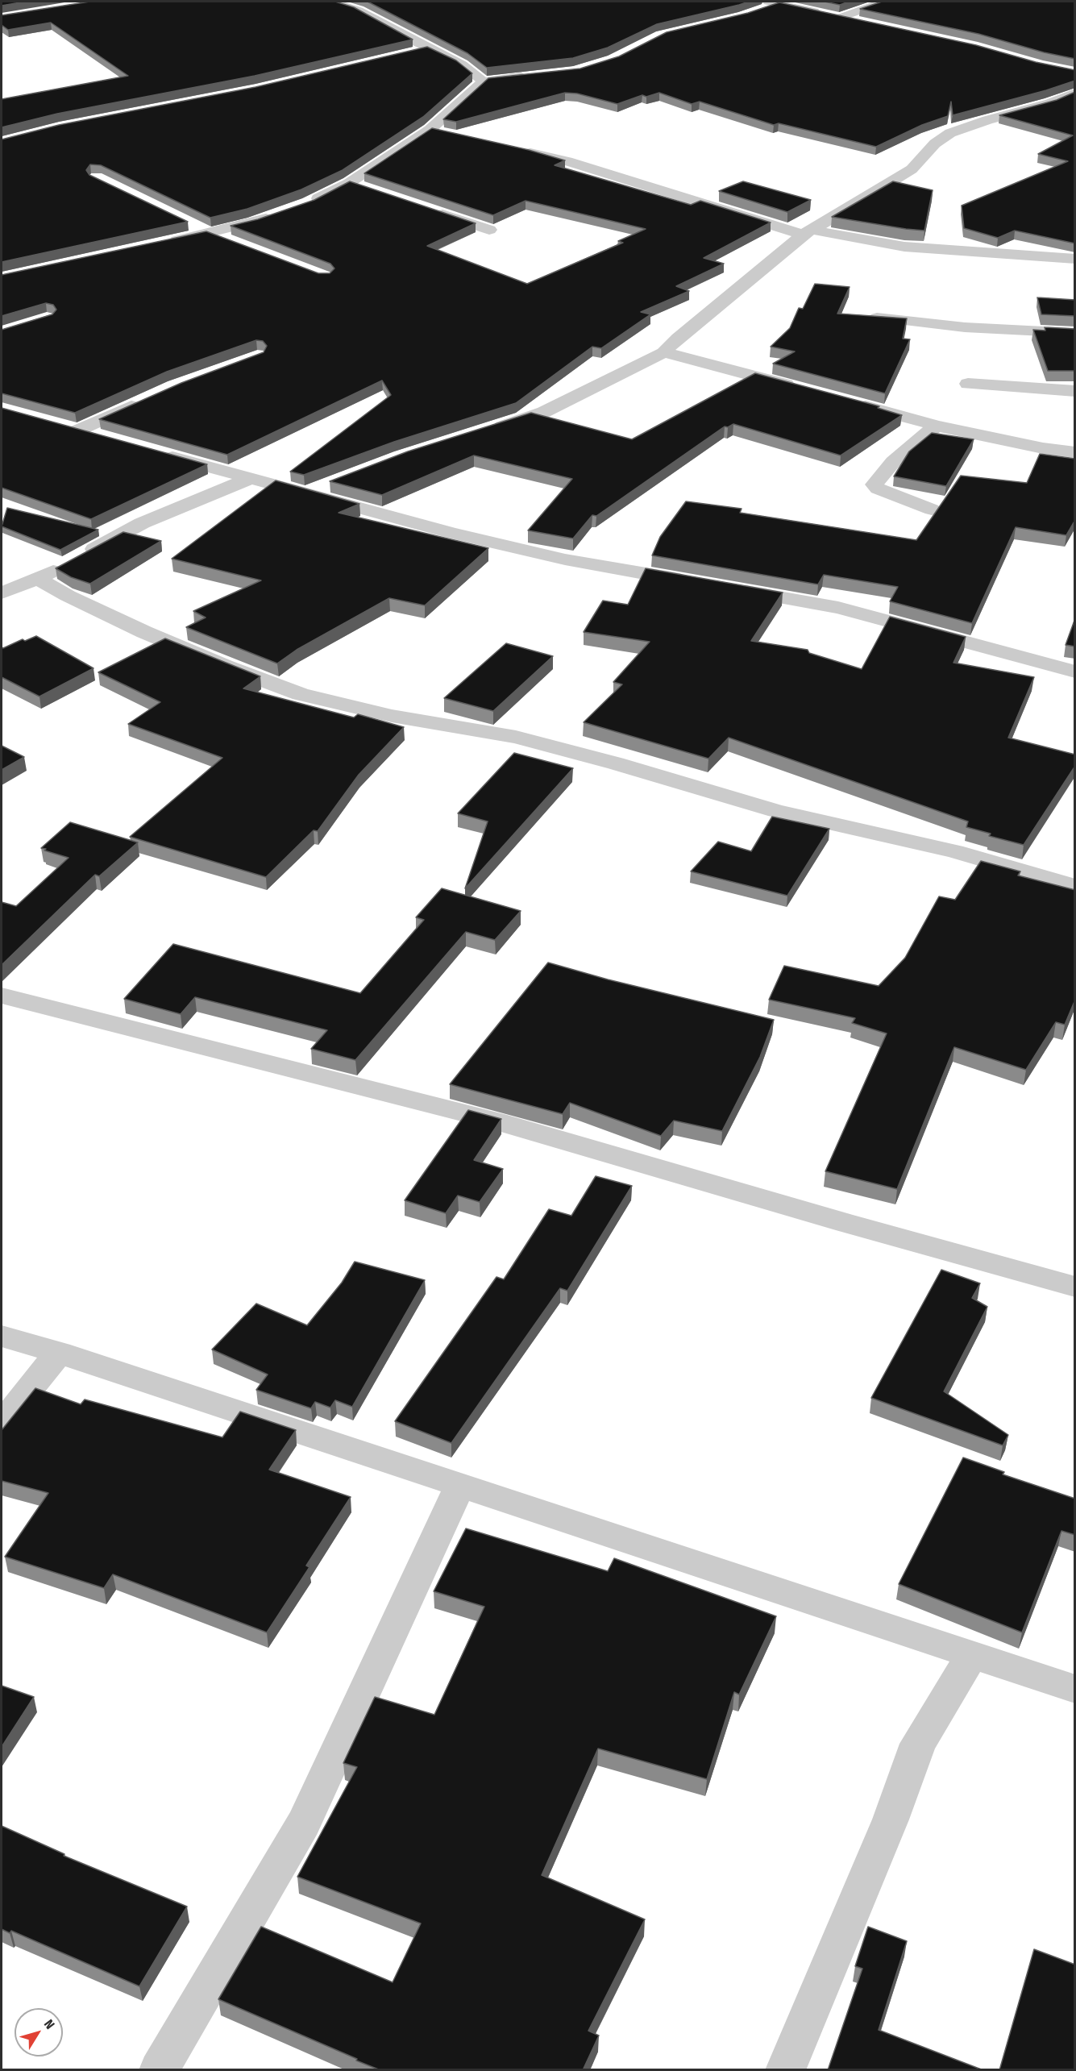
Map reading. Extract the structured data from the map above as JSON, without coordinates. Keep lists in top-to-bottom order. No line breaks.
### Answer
{"north":"top right"}
